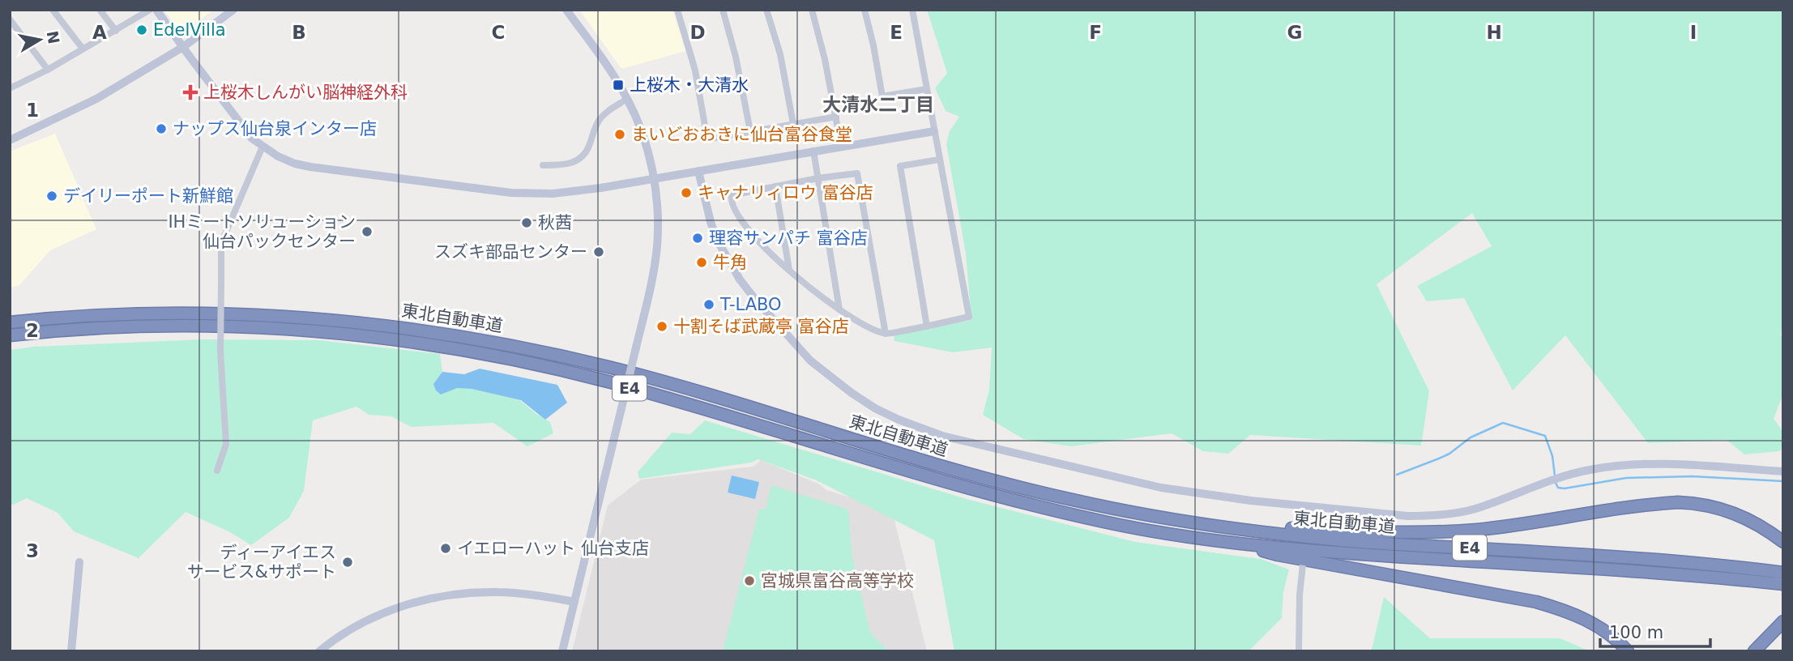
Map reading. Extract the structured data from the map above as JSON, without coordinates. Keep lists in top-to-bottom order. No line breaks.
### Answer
{"streets":{"highway":["東北自動車道","E4"]},"districts":["大清水二丁目"],"places":{"other":["EdelVilla","ナップス仙台泉インター店","まいどおおきに仙台富谷食堂","キャナリィロウ 富谷店","デイリーポート新鮮館","秋茜","IHミートソリューション 仙台パックセンター","理容サンパチ 富谷店","スズキ部品センター","牛角","T-LABO","十割そば武蔵亭 富谷店","イエローハット 仙台支店","ディーアイエス サービス&サポート","宮城県富谷高等学校"],"transit":["上桜木・大清水"],"health":["上桜木しんがい脳神経外科"]},"scale_bar":"100 m","north":"right","grid":{"columns":["A","B","C","D","E","F","G","H","I"],"rows":["1","2","3"]}}
